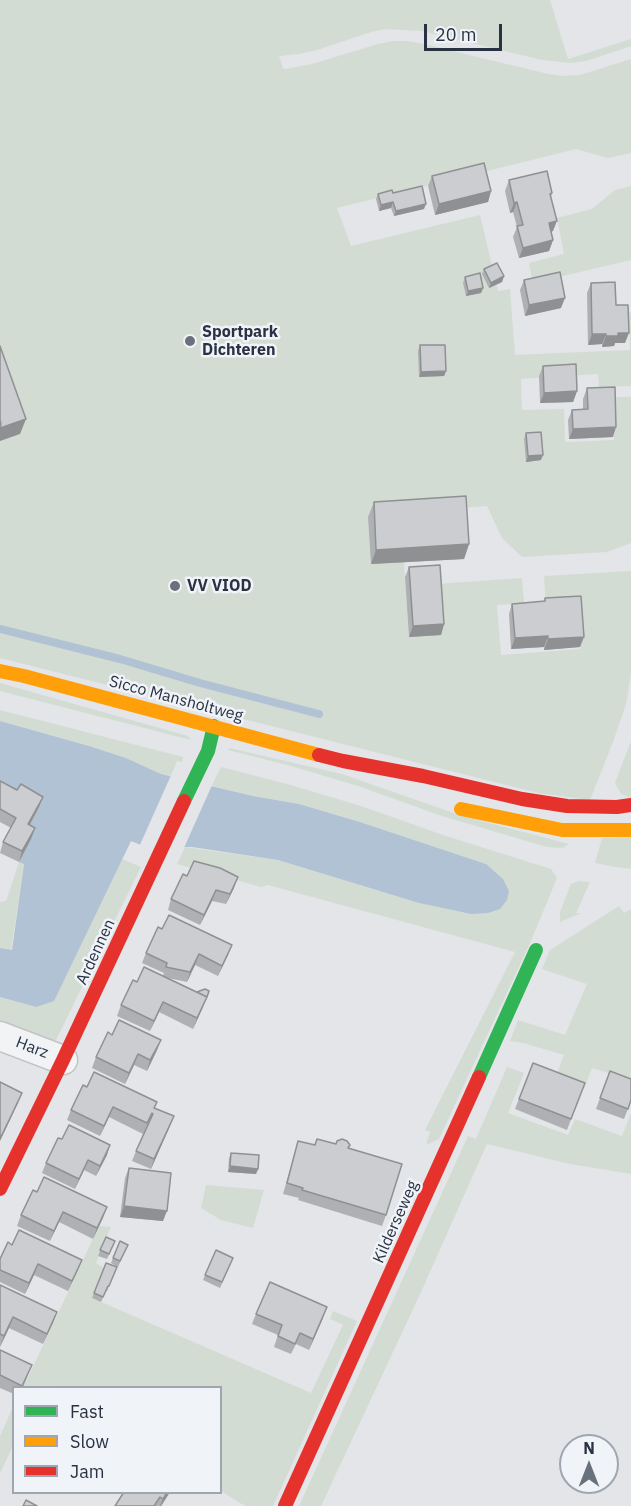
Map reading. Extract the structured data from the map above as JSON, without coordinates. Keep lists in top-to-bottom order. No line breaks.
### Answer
{"streets":{"street":["Sicco Mansholtweg","Ardennen","Harz","Kilderseweg"]},"crossings":[["Sicco Mansholtweg","Ardennen"],["Ardennen","Harz"]],"places":["Sportpark Dichteren","VV VIOD"],"legend":["Fast","Slow","Jam"],"scale_bar":"20 m","north":"top"}
